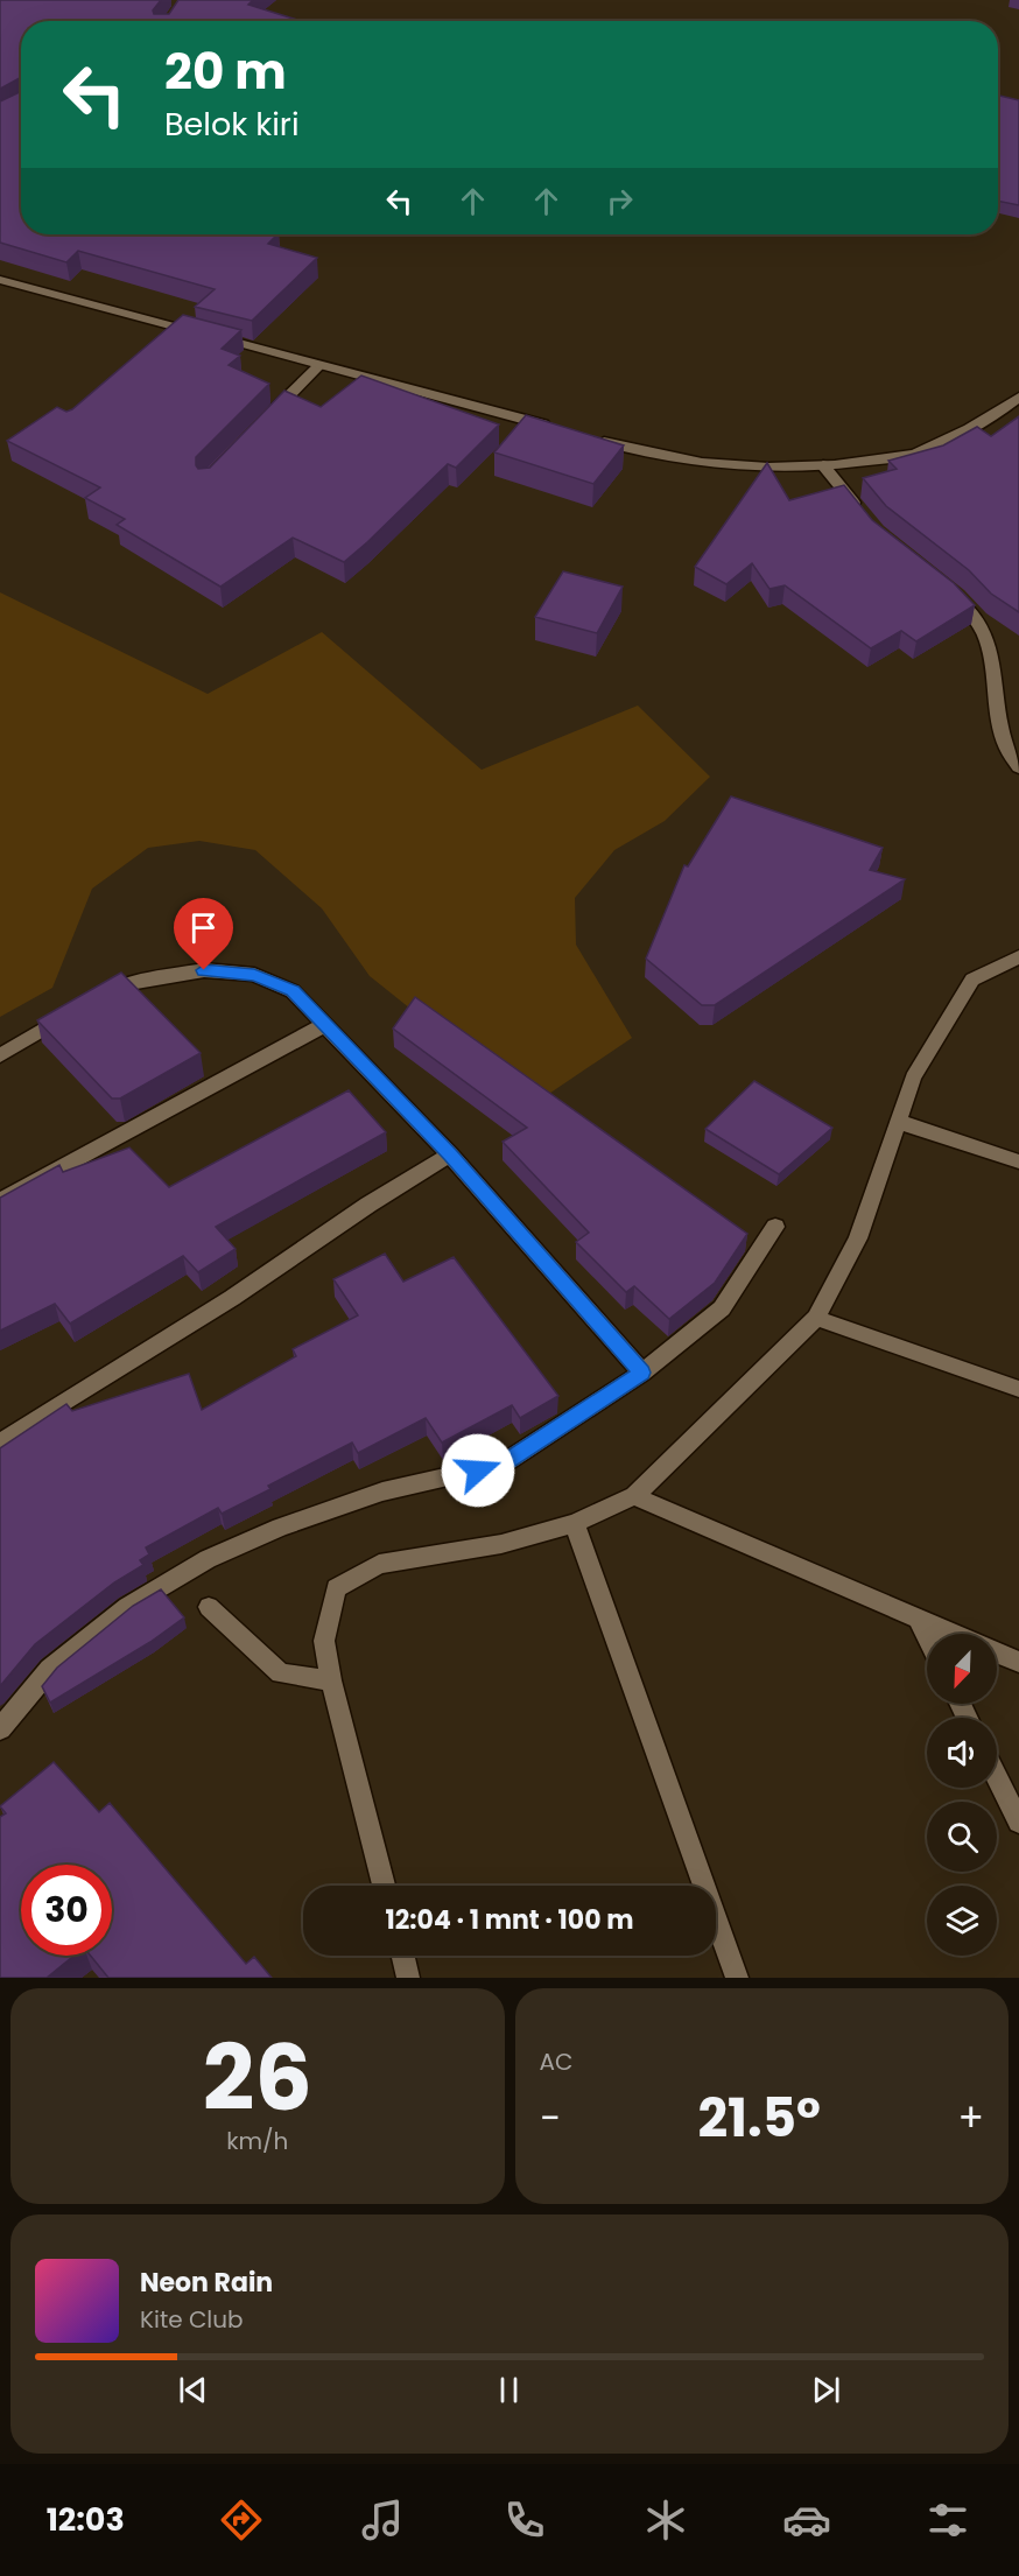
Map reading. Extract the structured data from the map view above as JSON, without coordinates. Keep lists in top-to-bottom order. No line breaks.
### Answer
{"north":"bottom left","page":{"turn":["20 m","Belok kiri"],"limit":"30","trip":"12:04 · 1 mnt · 100 m","tile":[["26","km/h"],"AC"],"heat":["−","21.5°","+"],"song":["Neon Rain","Kite Club"],"tabs":"12:03"}}
